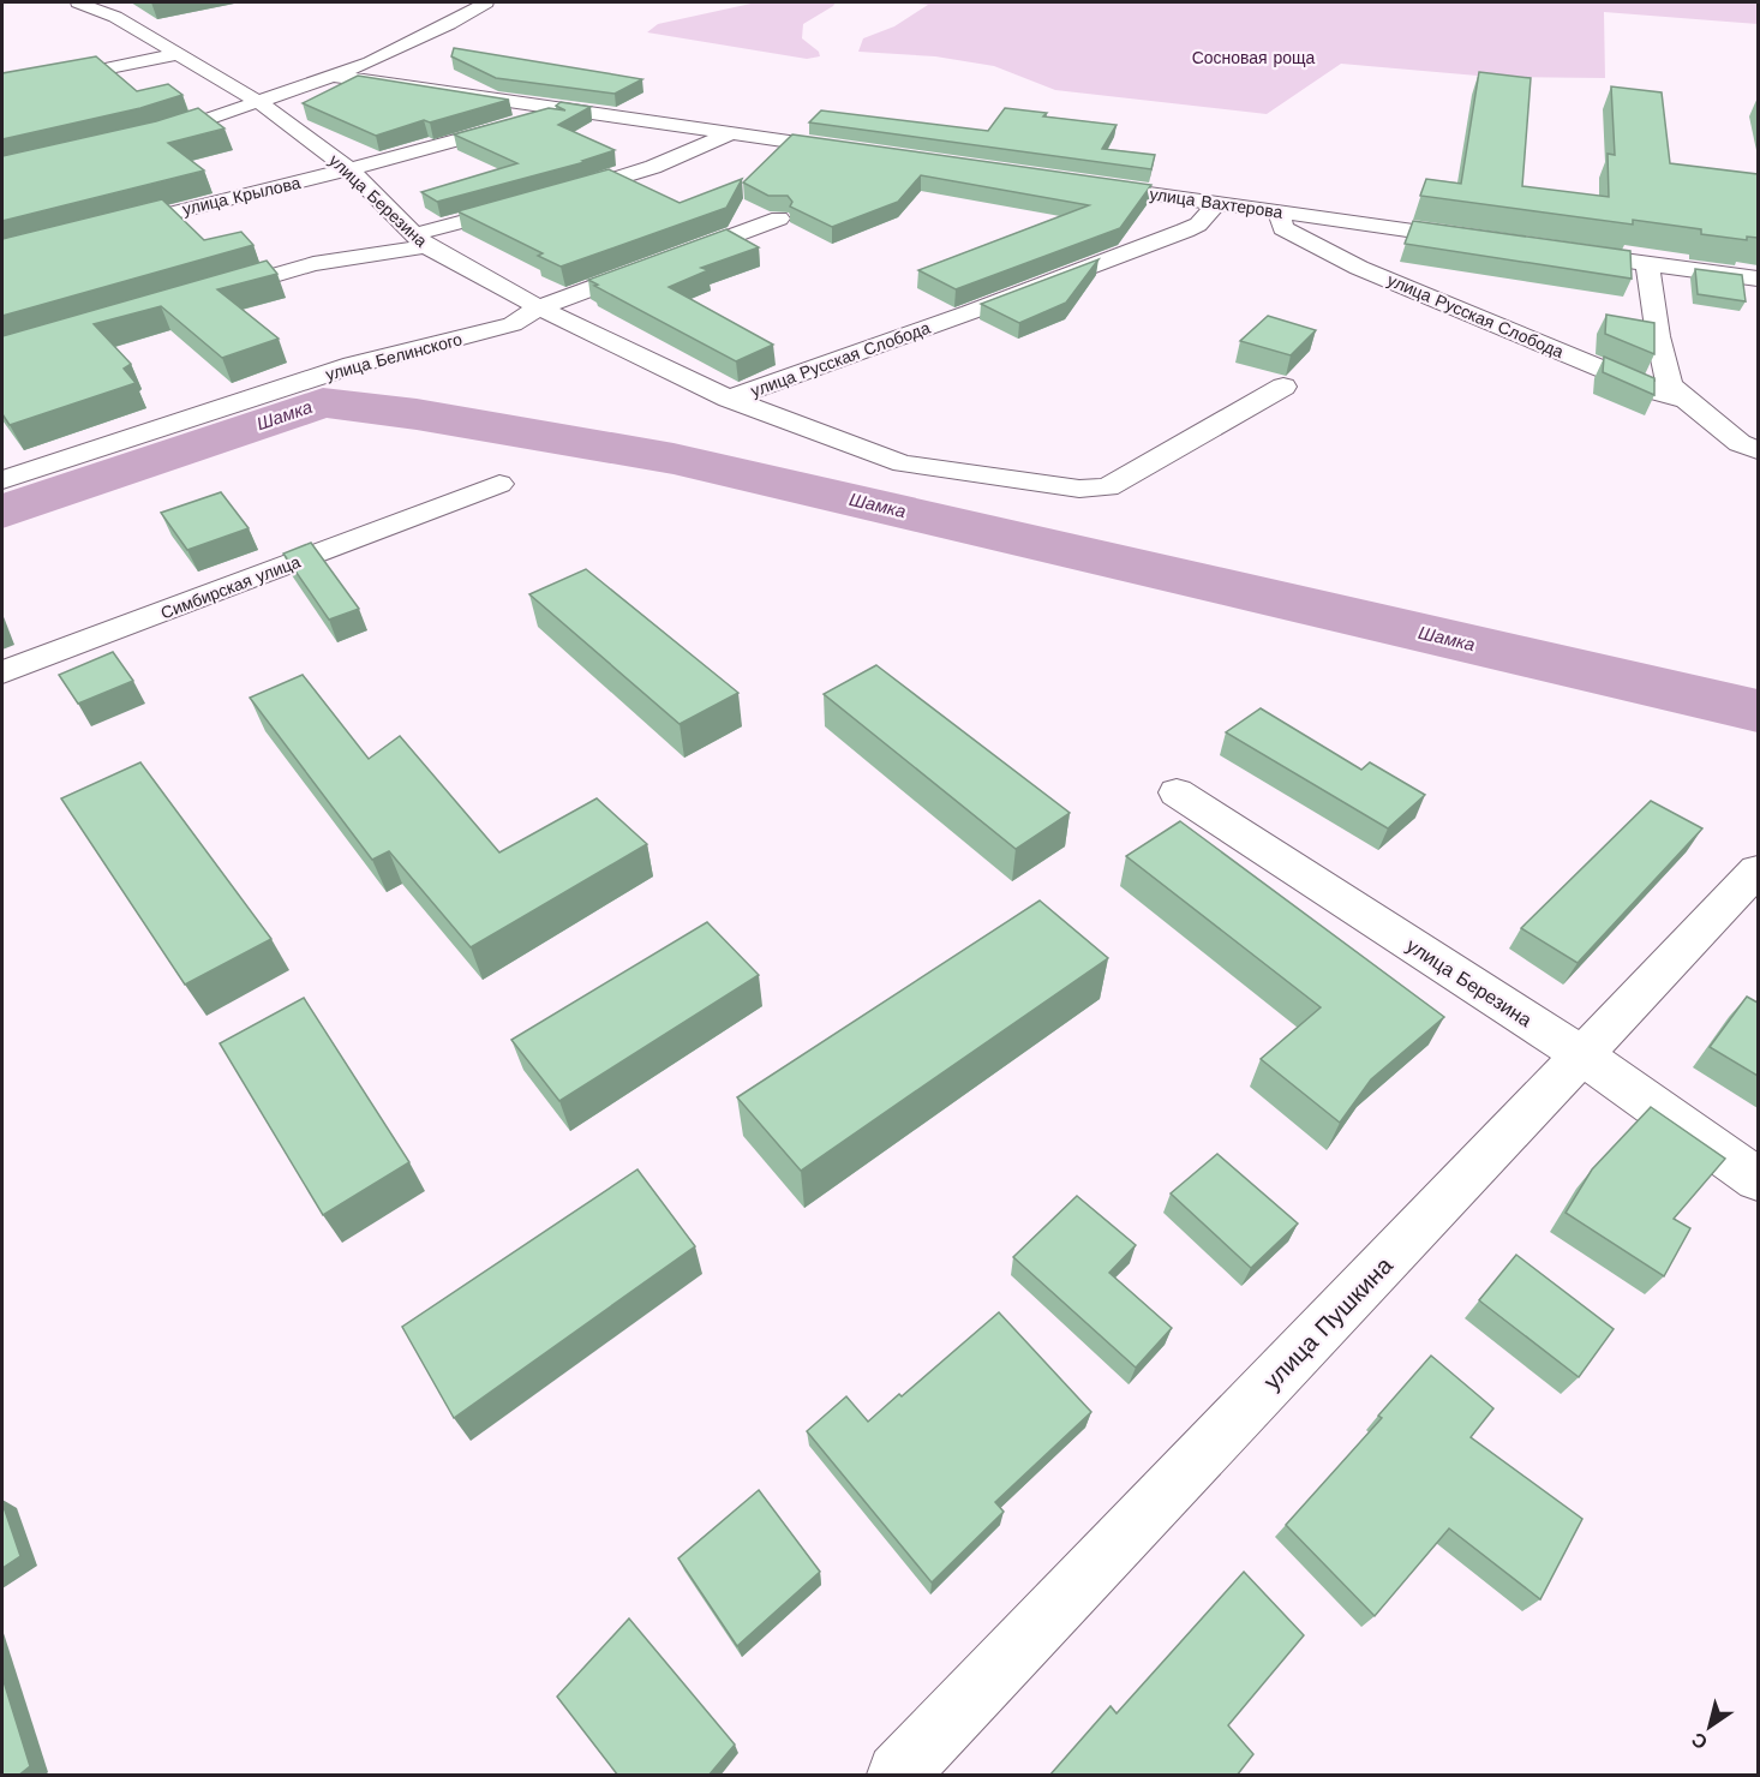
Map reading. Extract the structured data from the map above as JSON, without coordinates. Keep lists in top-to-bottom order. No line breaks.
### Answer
{"streets":{"street":["улица Крылова","улица Березина","улица Вахтерова","улица Русская Слобода","улица Белинского","Симбирская улица","улица Пушкина"]},"crossings":[["улица Крылова","улица Березина"],["улица Березина","улица Русская Слобода"],["улица Березина","улица Белинского"],["улица Березина","улица Пушкина"],["улица Вахтерова","улица Русская Слобода"]],"water":["Шамка"],"parks":["Сосновая роща"],"north":"bottom left"}
